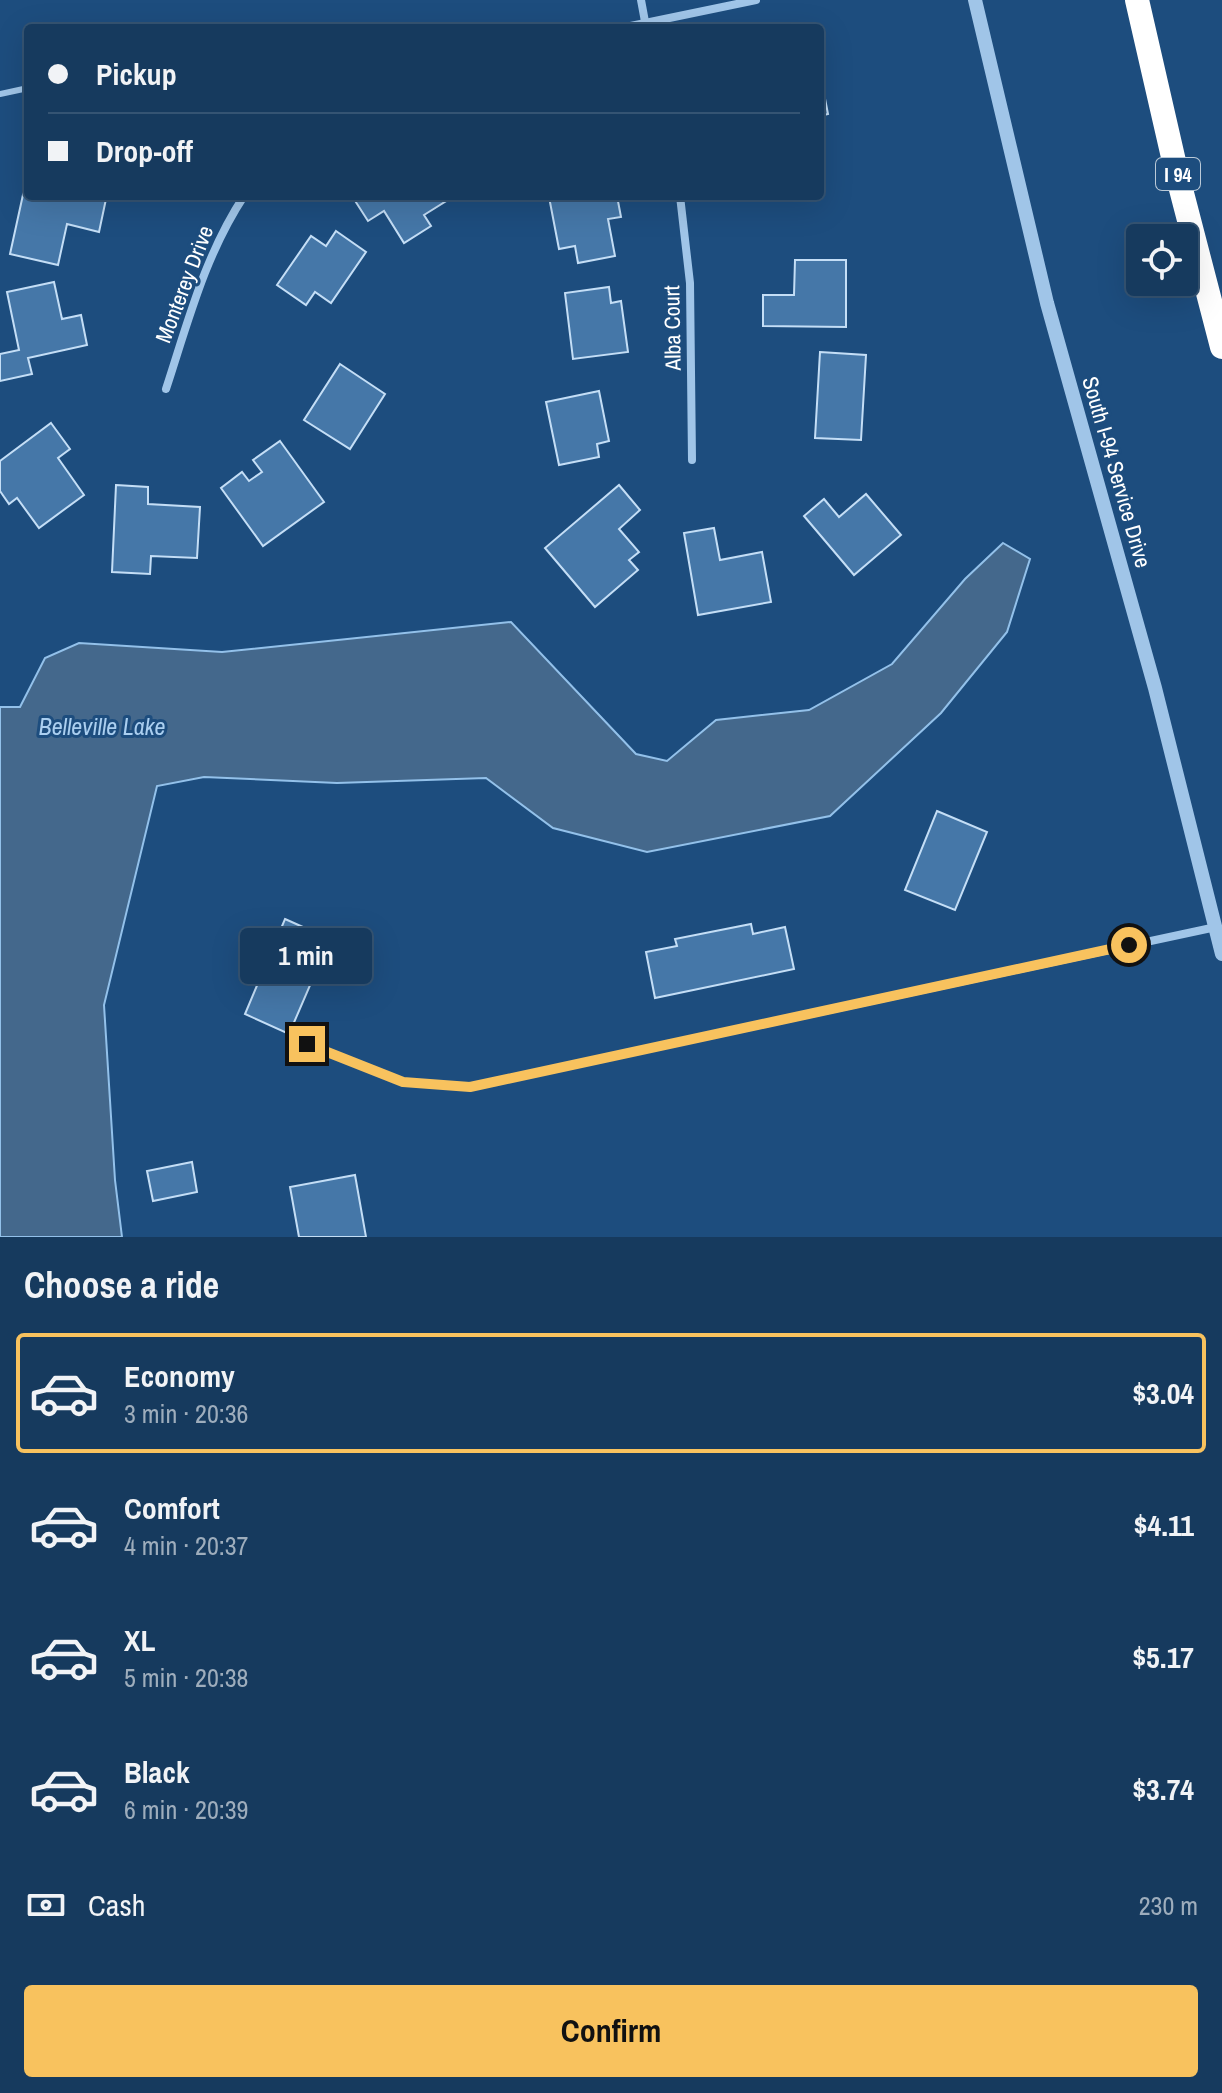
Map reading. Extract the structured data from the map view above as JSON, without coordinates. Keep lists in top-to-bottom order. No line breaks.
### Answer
{"streets":{"highway":["I 94"],"street":["Monterey Drive","Alba Court","South I-94 Service Drive"]},"water":["Belleville Lake"],"page":{"banner":["Pickup","Drop-off"],"bubble":"1 min","heading":"Choose a ride","list":[{"name":"Economy","note":"3 min · 20:36","value":"$3.04"},{"name":"Comfort","note":"4 min · 20:37","value":"$4.11"},{"name":"XL","note":"5 min · 20:38","value":"$5.17"},{"name":"Black","note":"6 min · 20:39","value":"$3.74"}],"pay":["Cash","230 m"],"buttons":"Confirm"}}
